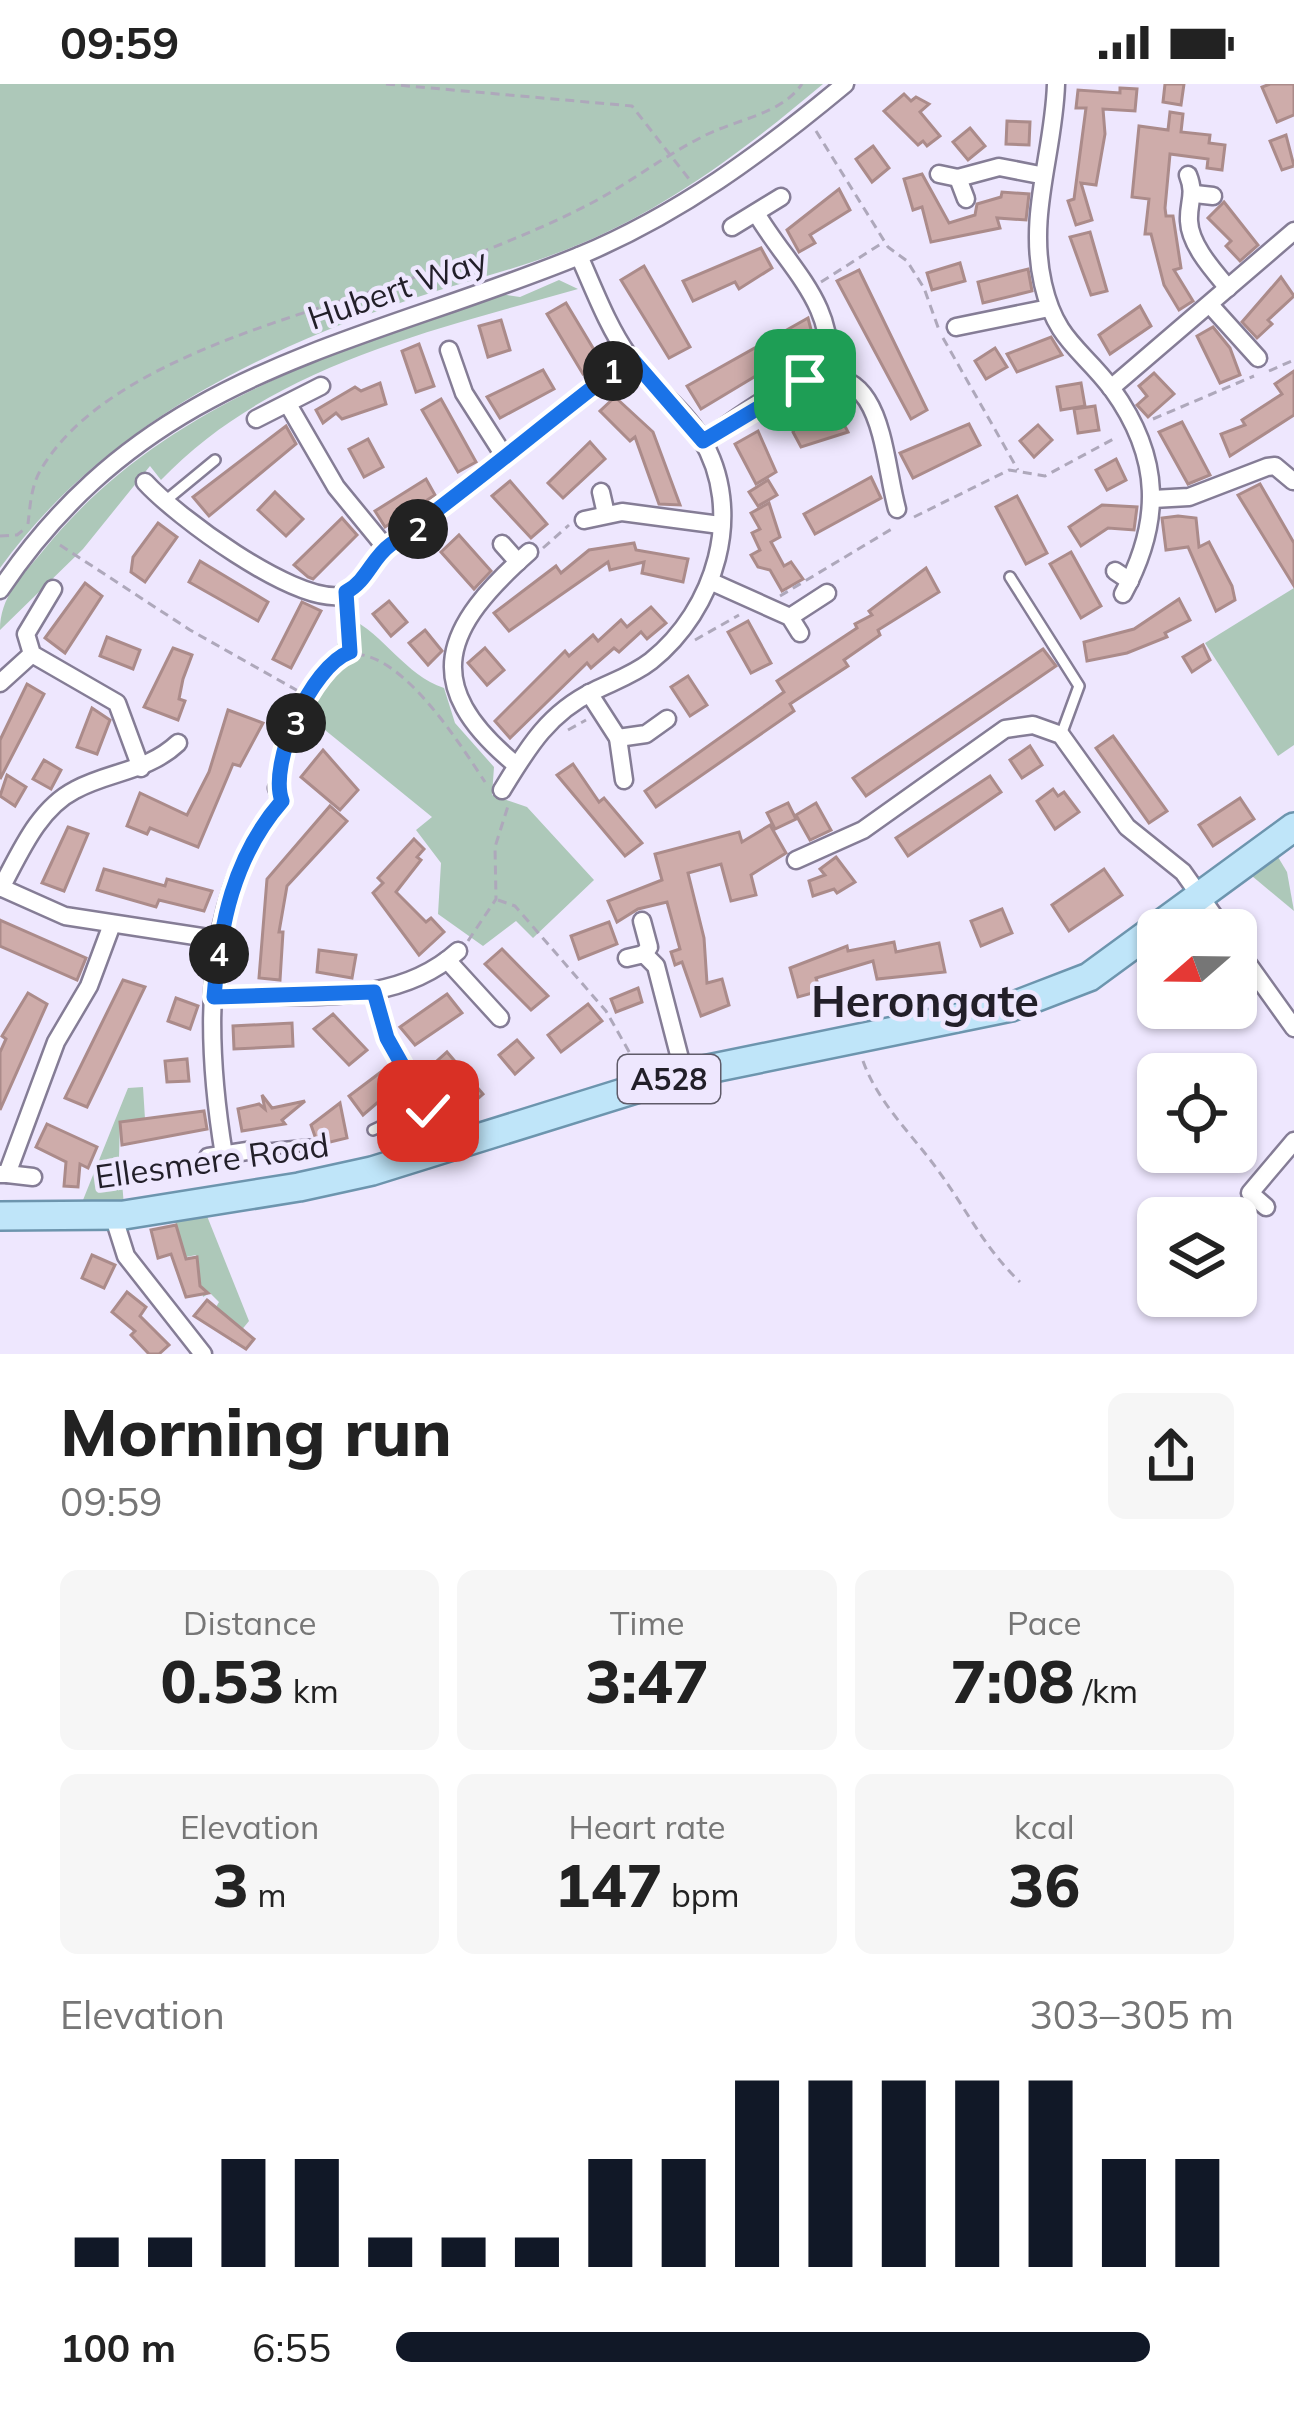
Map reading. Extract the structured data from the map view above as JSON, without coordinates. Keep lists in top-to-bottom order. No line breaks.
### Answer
{"streets":{"main road":["A528","Ellesmere Road"],"street":["Hubert Way"]},"districts":["Herongate"],"north":"left","page":{"status":"09:59","pins":["1","2","3","4"],"heading":["Morning run","09:59"],"stats":[["Distance","0.53 km"],["Time","3:47"],["Pace","7:08 /km"],["Elevation","3 m"],["Heart rate","147 bpm"],["kcal","36"]],"chart":["Elevation","303–305 m"],"list":[{"name":"100 m","note":"6:55"}]}}
